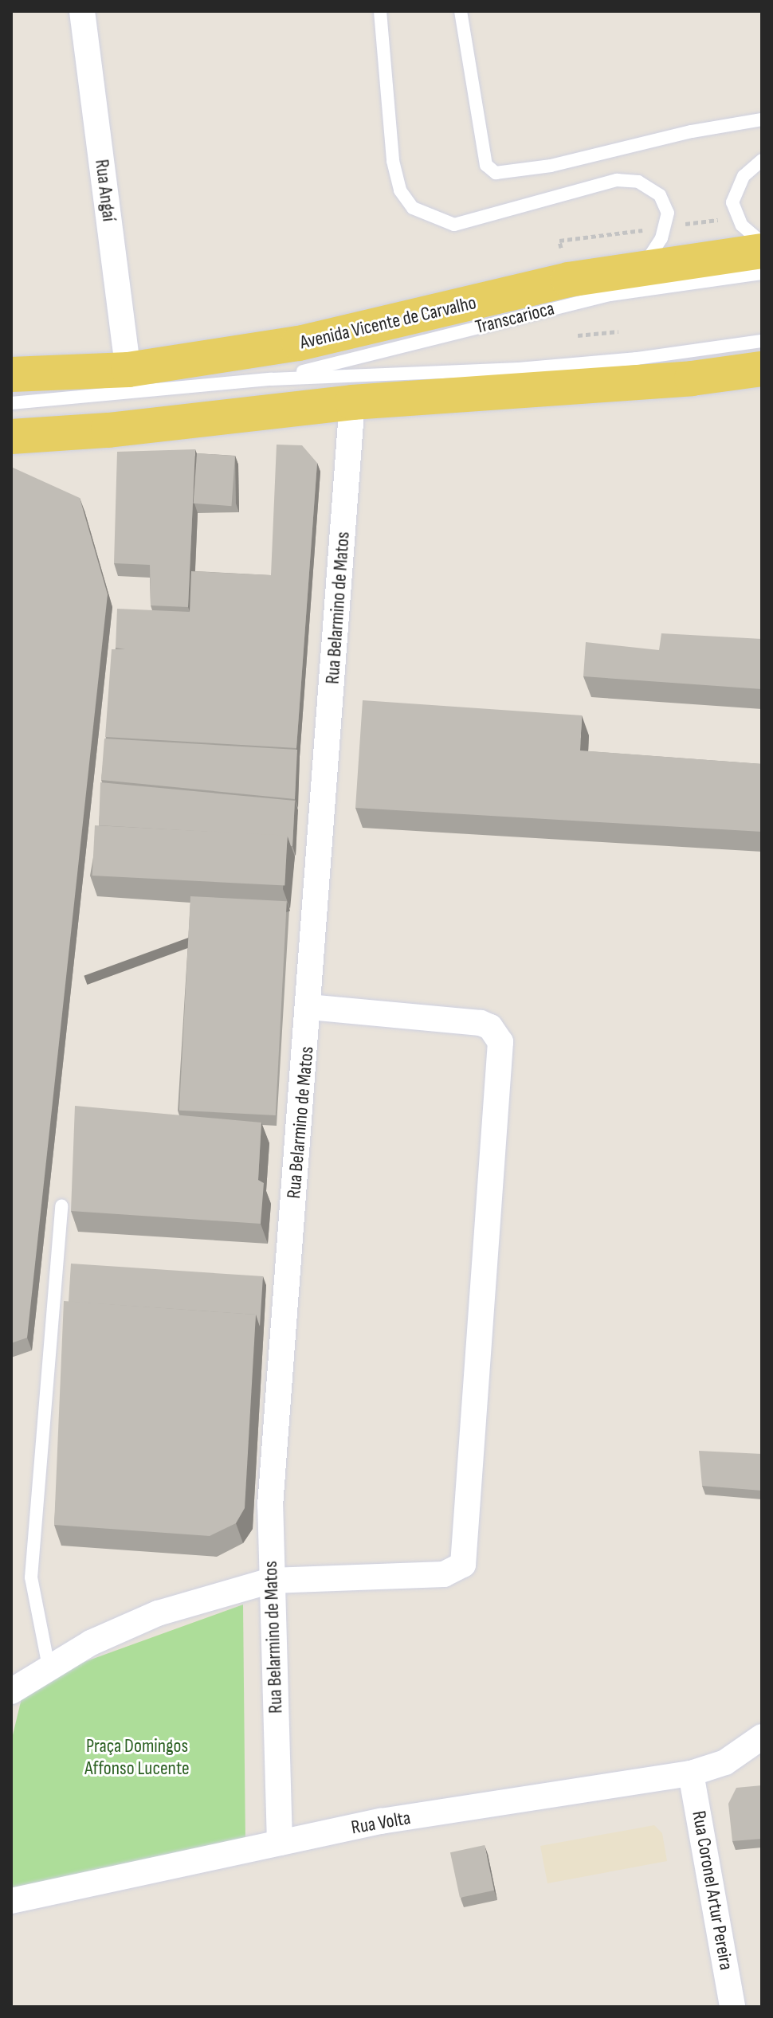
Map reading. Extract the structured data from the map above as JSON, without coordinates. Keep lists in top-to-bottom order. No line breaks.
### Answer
{"streets":{"main road":["Avenida Vicente de Carvalho"],"street":["Rua Angaí","Rua Belarmino de Matos","Rua Volta","Rua Coronel Artur Pereira"],"lane":["Transcarioca"]},"crossings":[["Rua Angaí","Avenida Vicente de Carvalho"],["Rua Belarmino de Matos","Rua Volta"],["Rua Volta","Rua Coronel Artur Pereira"]],"parks":["Praça Domingos Affonso Lucente"]}
